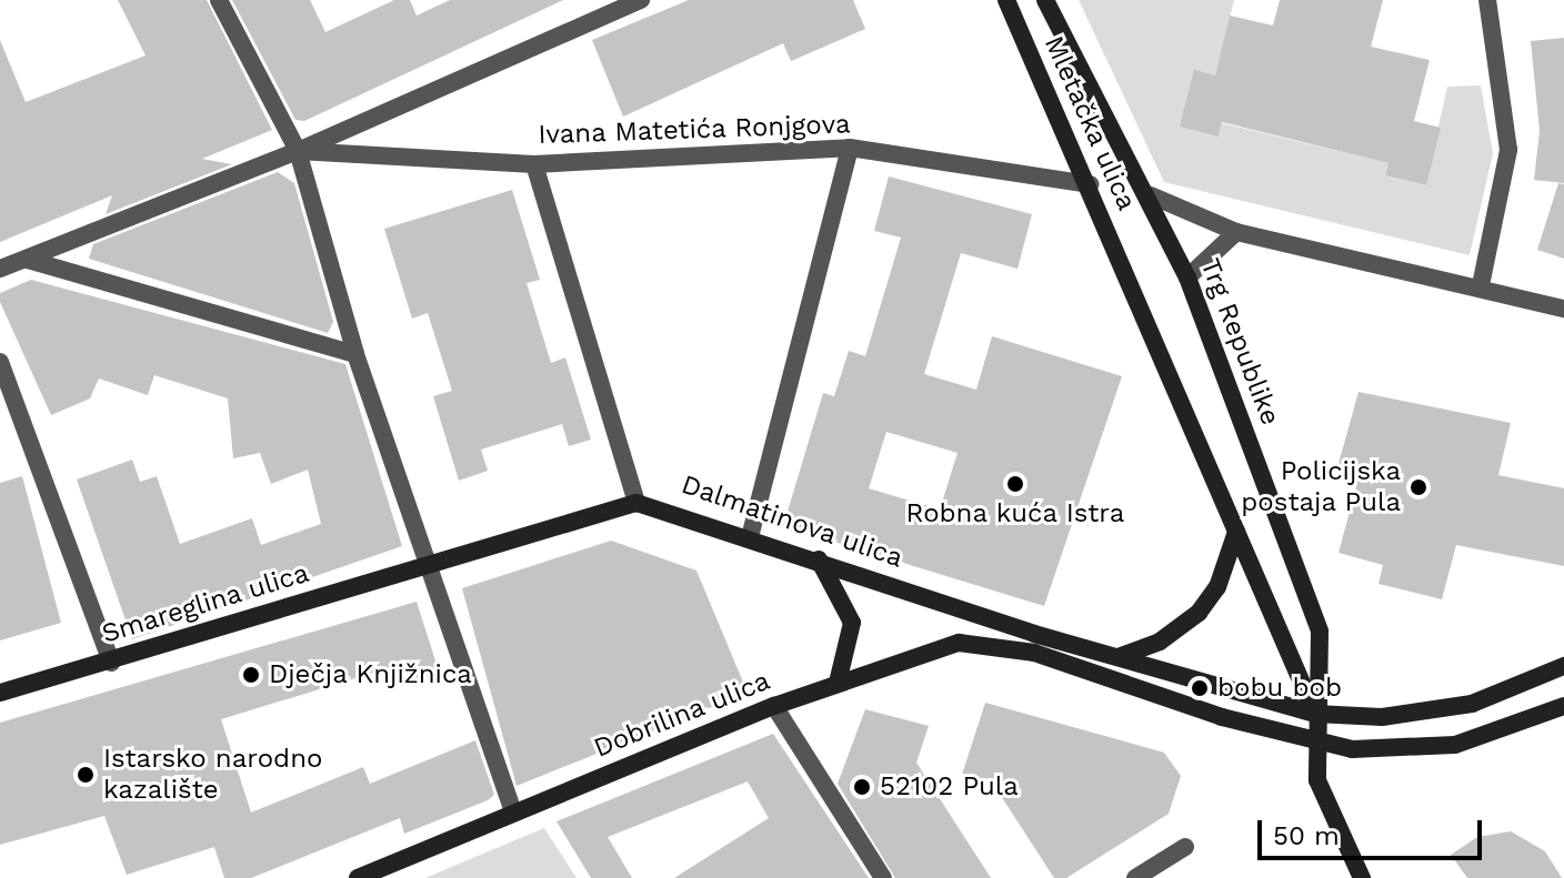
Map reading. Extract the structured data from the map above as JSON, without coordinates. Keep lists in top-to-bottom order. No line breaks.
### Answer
{"streets":{"main road":["Mletačka ulica","Trg Republike","Dalmatinova ulica","Smareglina ulica","Dobrilina ulica"],"street":["Ivana Matetića Ronjgova"]},"crossings":[["Mletačka ulica","Ivana Matetića Ronjgova"],["Mletačka ulica","Trg Republike"],["Dalmatinova ulica","Dobrilina ulica"]],"places":["Robna kuća Istra","Policijska postaja Pula","Dječja Knjižnica","bobu bob","Istarsko narodno kazalište","52102 Pula"],"scale_bar":"50 m"}
